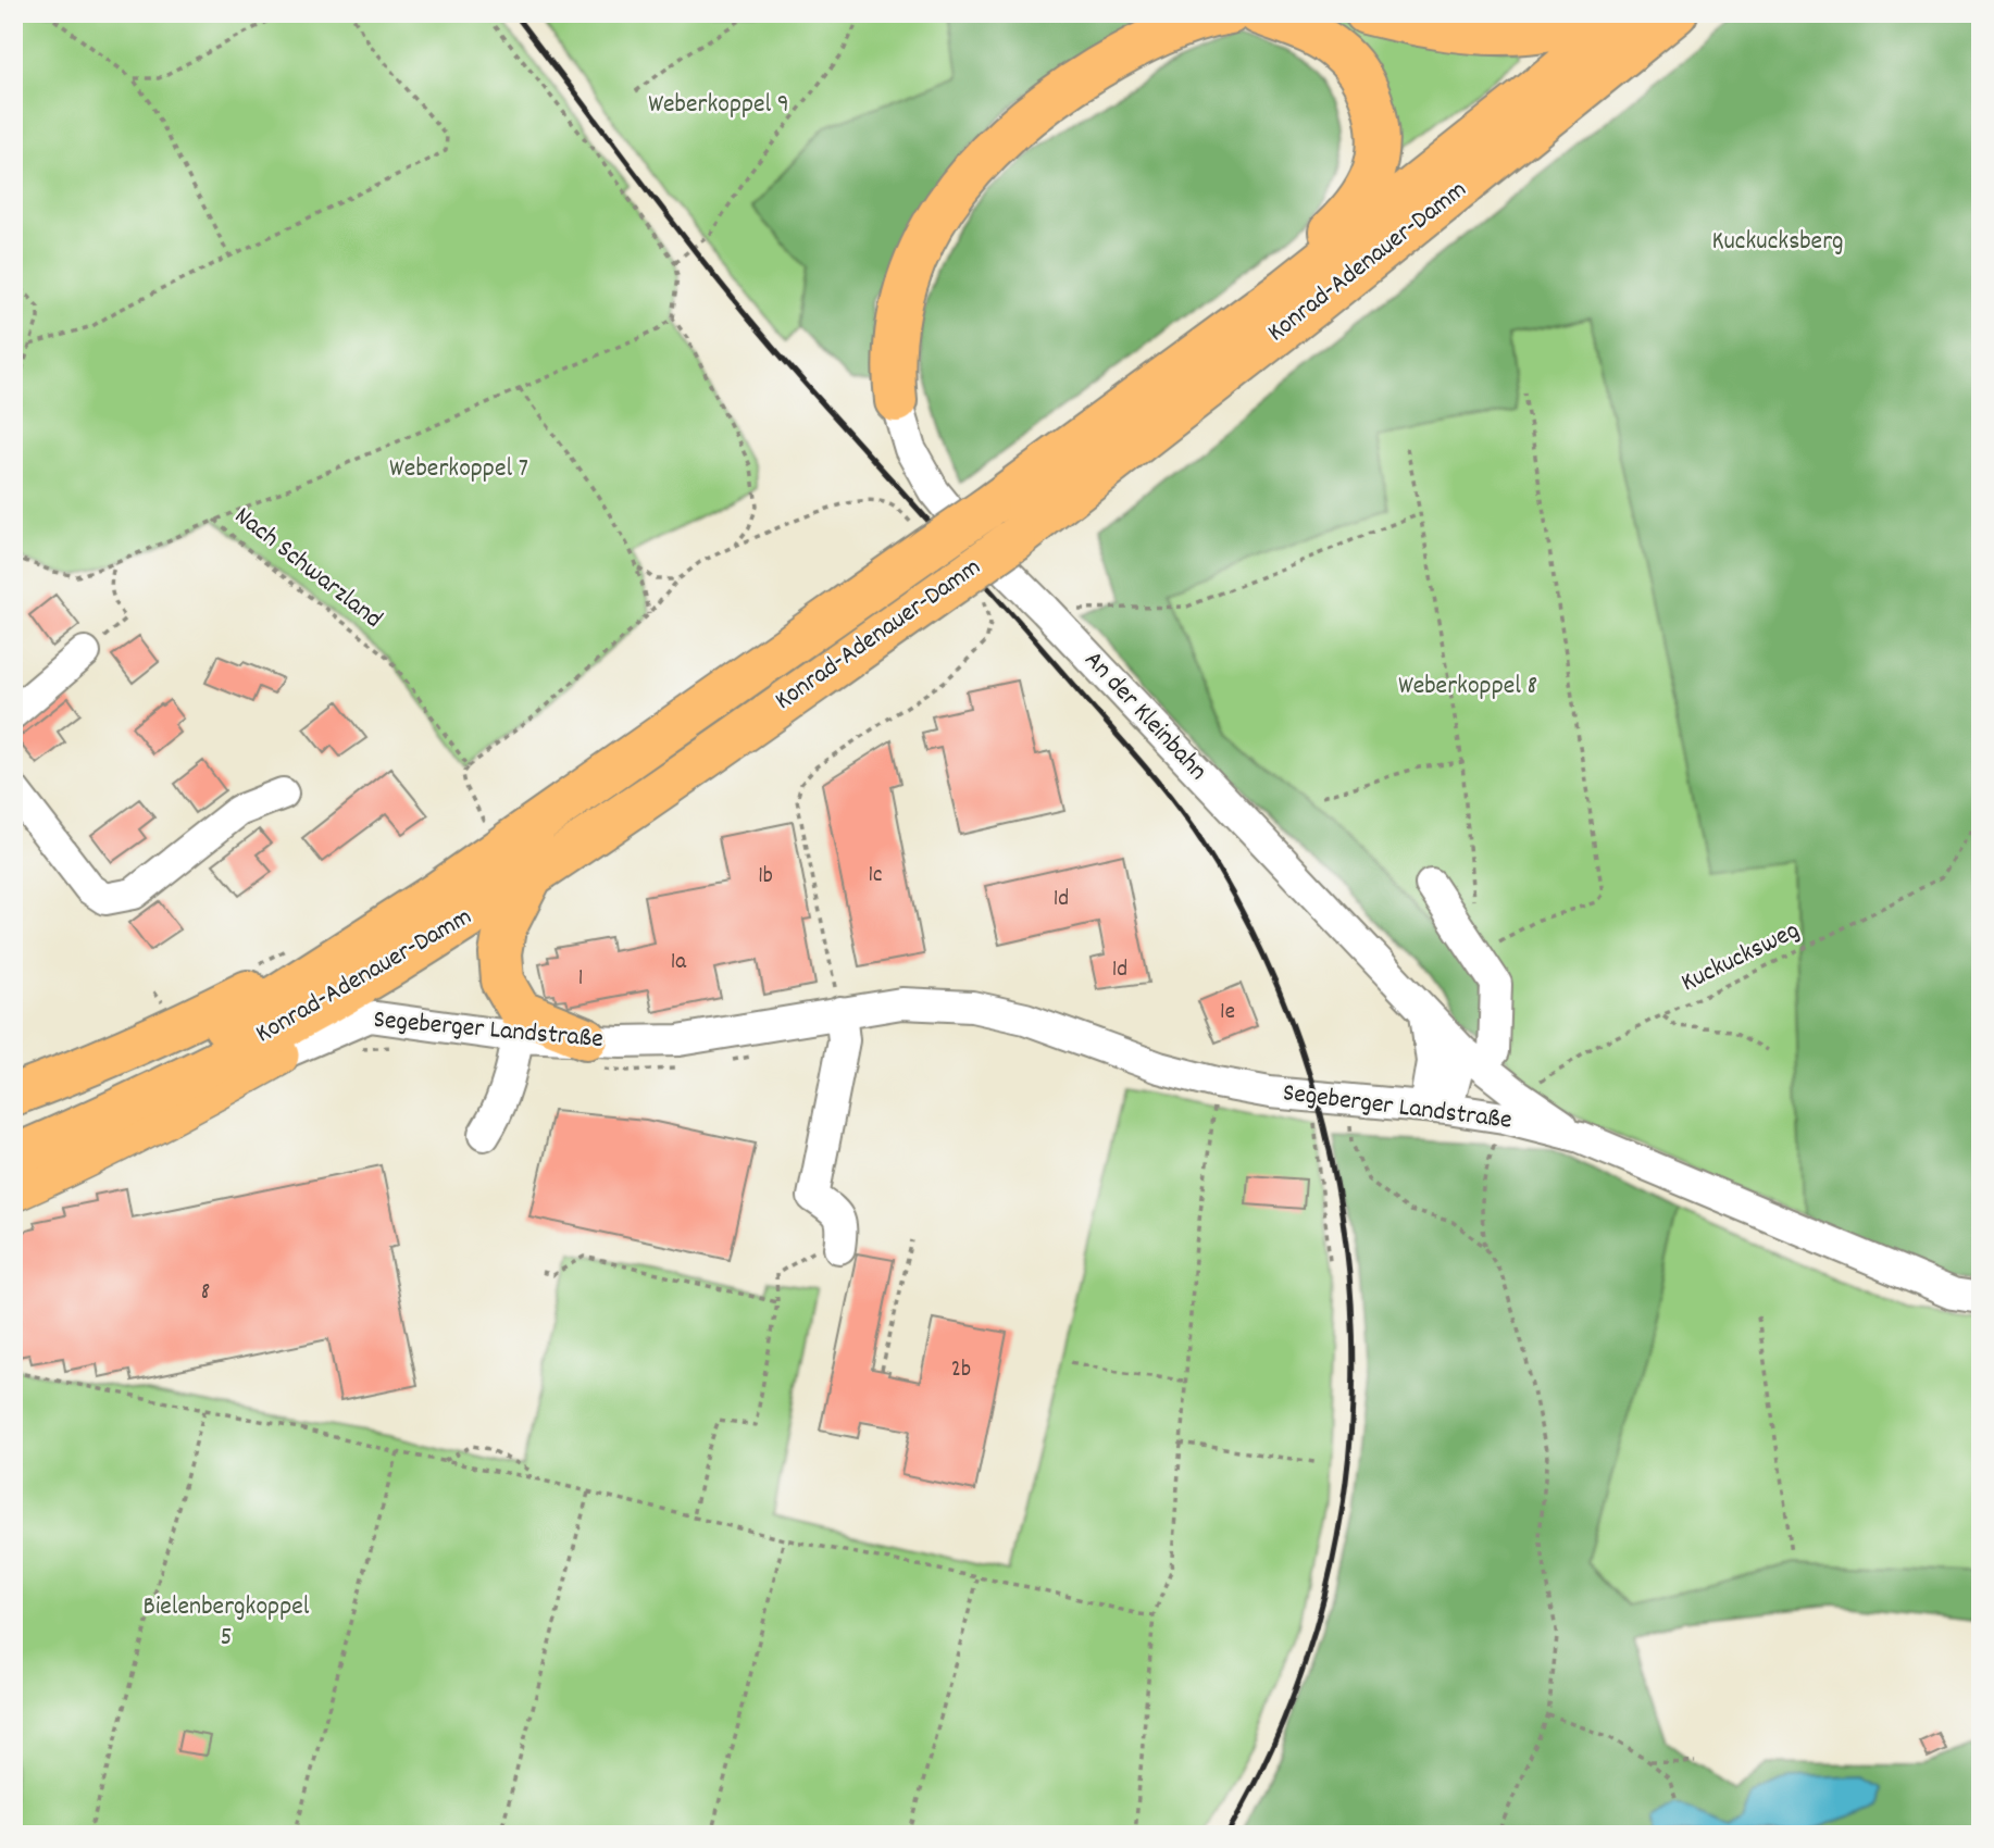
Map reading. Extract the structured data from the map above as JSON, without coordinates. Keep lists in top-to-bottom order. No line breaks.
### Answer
{"streets":{"highway":["Konrad-Adenauer-Damm"],"street":["An der Kleinbahn","Segeberger Landstraße"],"path":["Nach Schwarzland","Kuckucksweg"]},"crossings":[["Konrad-Adenauer-Damm","Segeberger Landstraße"],["An der Kleinbahn","Kuckucksweg"],["An der Kleinbahn","Segeberger Landstraße"],["Kuckucksweg","Segeberger Landstraße"]],"parks":["Weberkoppel 9","Kuckucksberg","Weberkoppel 7","Weberkoppel 8","Bielenbergkoppel 5"],"house_numbers":["1c","1b","1d","1a","1d","1","1e","8","2b"]}
